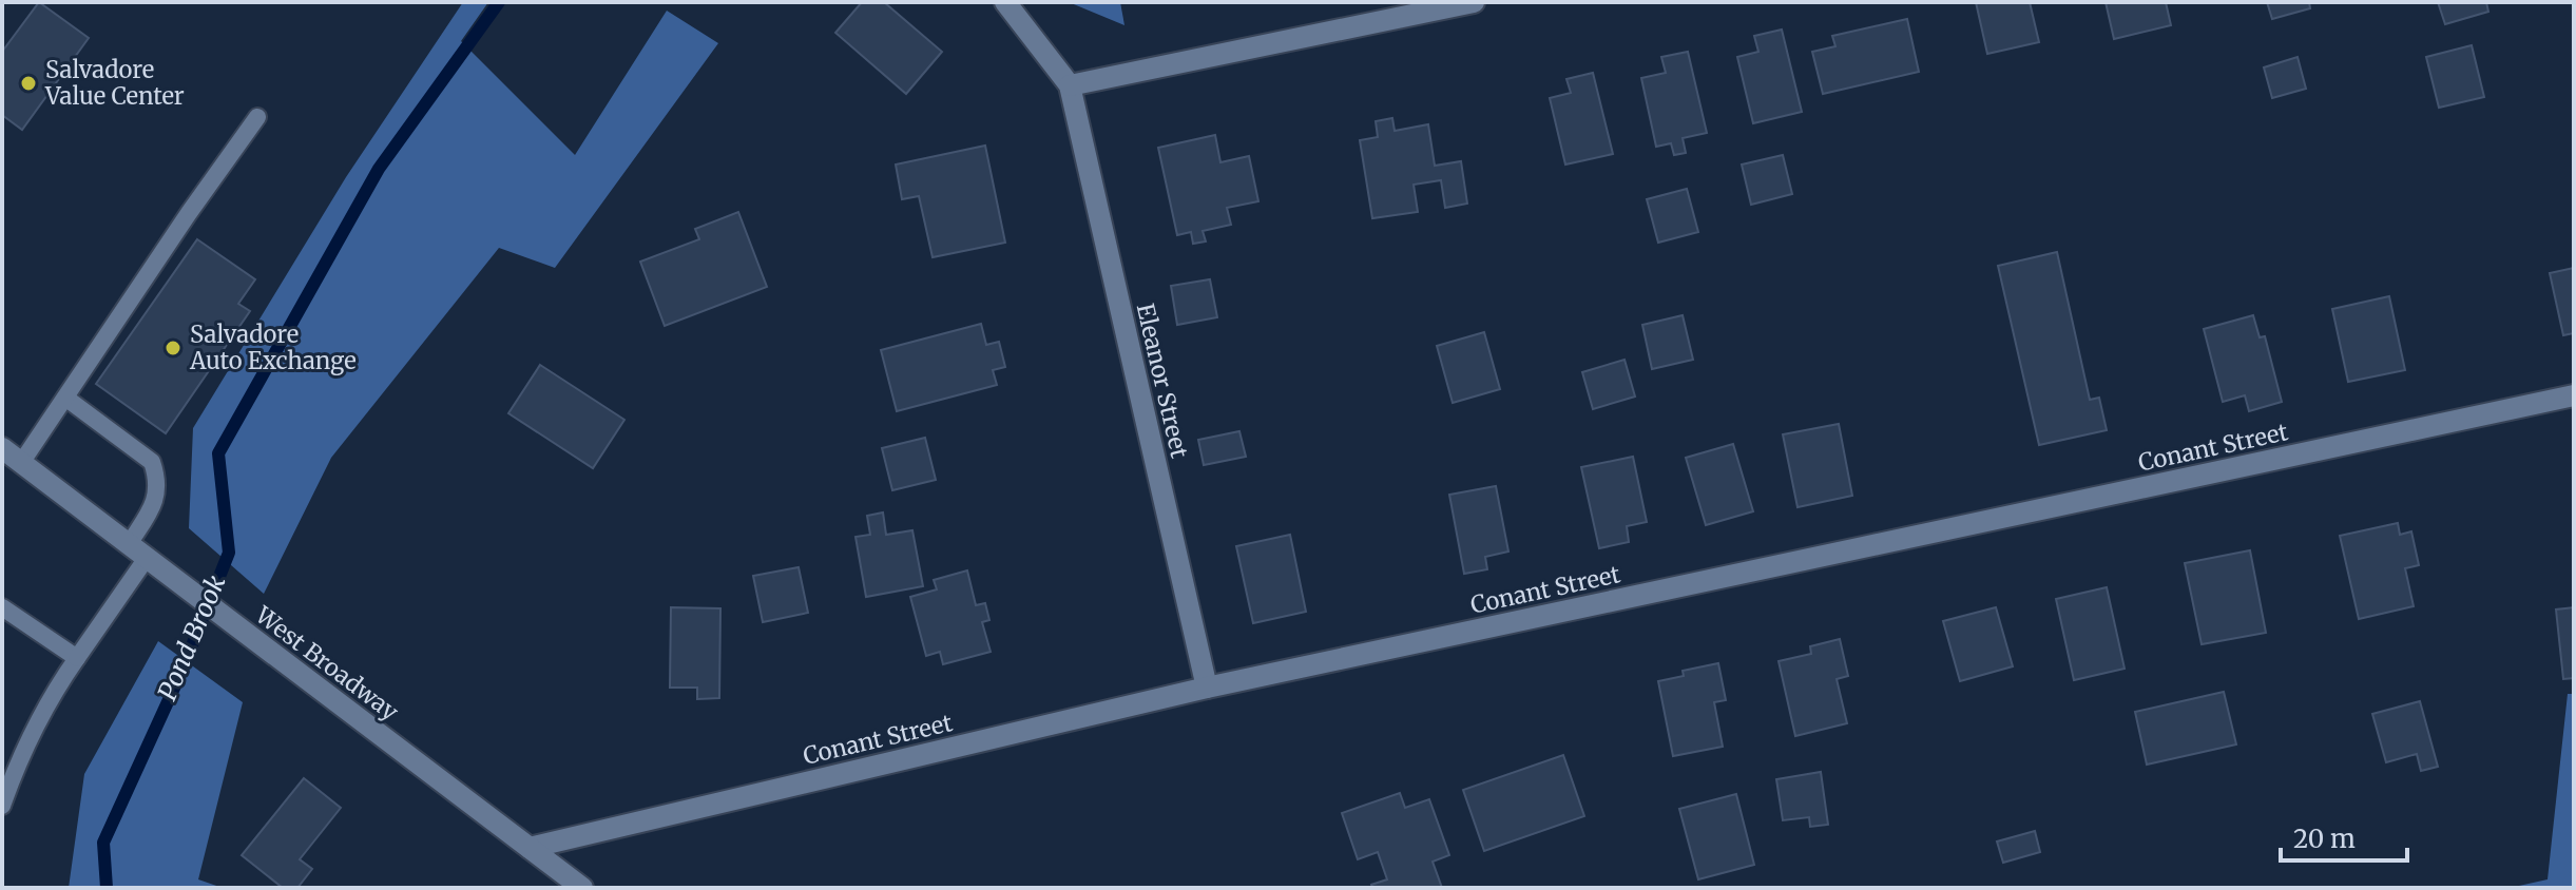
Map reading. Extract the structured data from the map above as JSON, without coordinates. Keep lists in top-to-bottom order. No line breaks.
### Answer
{"streets":{"street":["Eleanor Street","Conant Street","West Broadway"]},"crossings":[["Eleanor Street","Conant Street"],["Conant Street","West Broadway"]],"water":["Pond Brook"],"places":["Salvadore Value Center","Salvadore Auto Exchange"],"scale_bar":"20 m"}
